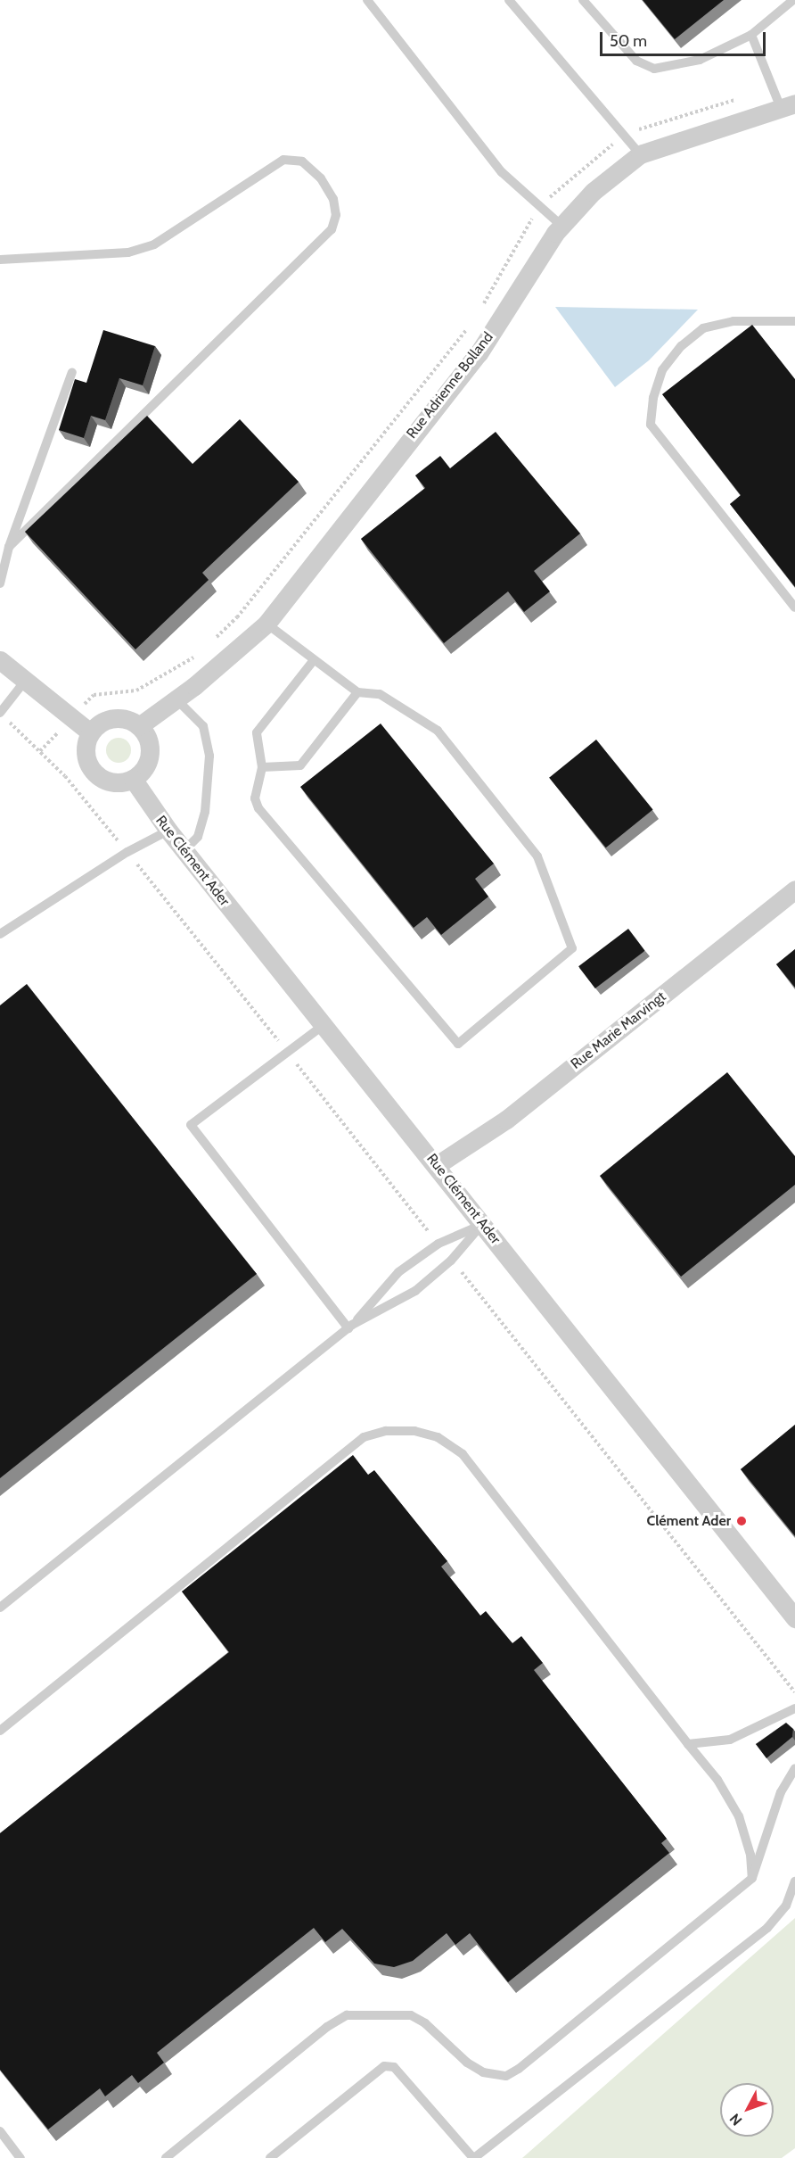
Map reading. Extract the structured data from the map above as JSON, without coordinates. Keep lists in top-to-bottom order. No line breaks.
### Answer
{"streets":{"street":["Rue Adrienne Bolland","Rue Clément Ader","Rue Marie Marvingt"]},"crossings":[["Rue Adrienne Bolland","Rue Clément Ader"],["Rue Clément Ader","Rue Marie Marvingt"]],"places":["Clément Ader"],"scale_bar":"50 m","north":"bottom left"}
